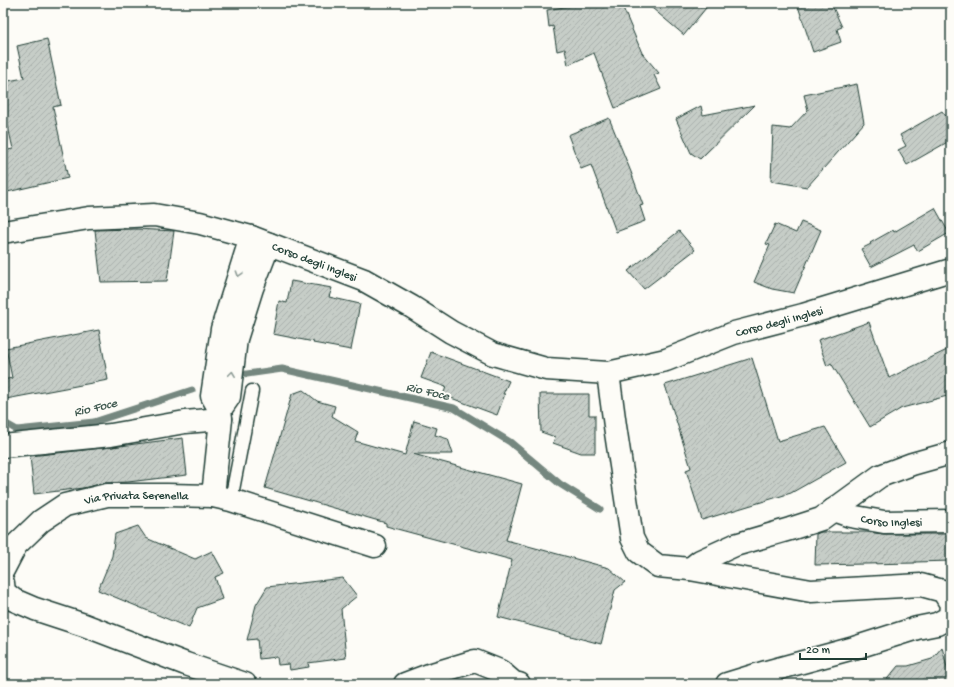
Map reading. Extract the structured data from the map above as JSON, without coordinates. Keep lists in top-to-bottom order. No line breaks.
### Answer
{"streets":{"street":["Corso degli Inglesi","Via Privata Serenella","Corso Inglesi"]},"water":["Rio Foce"],"scale_bar":"20 m"}
